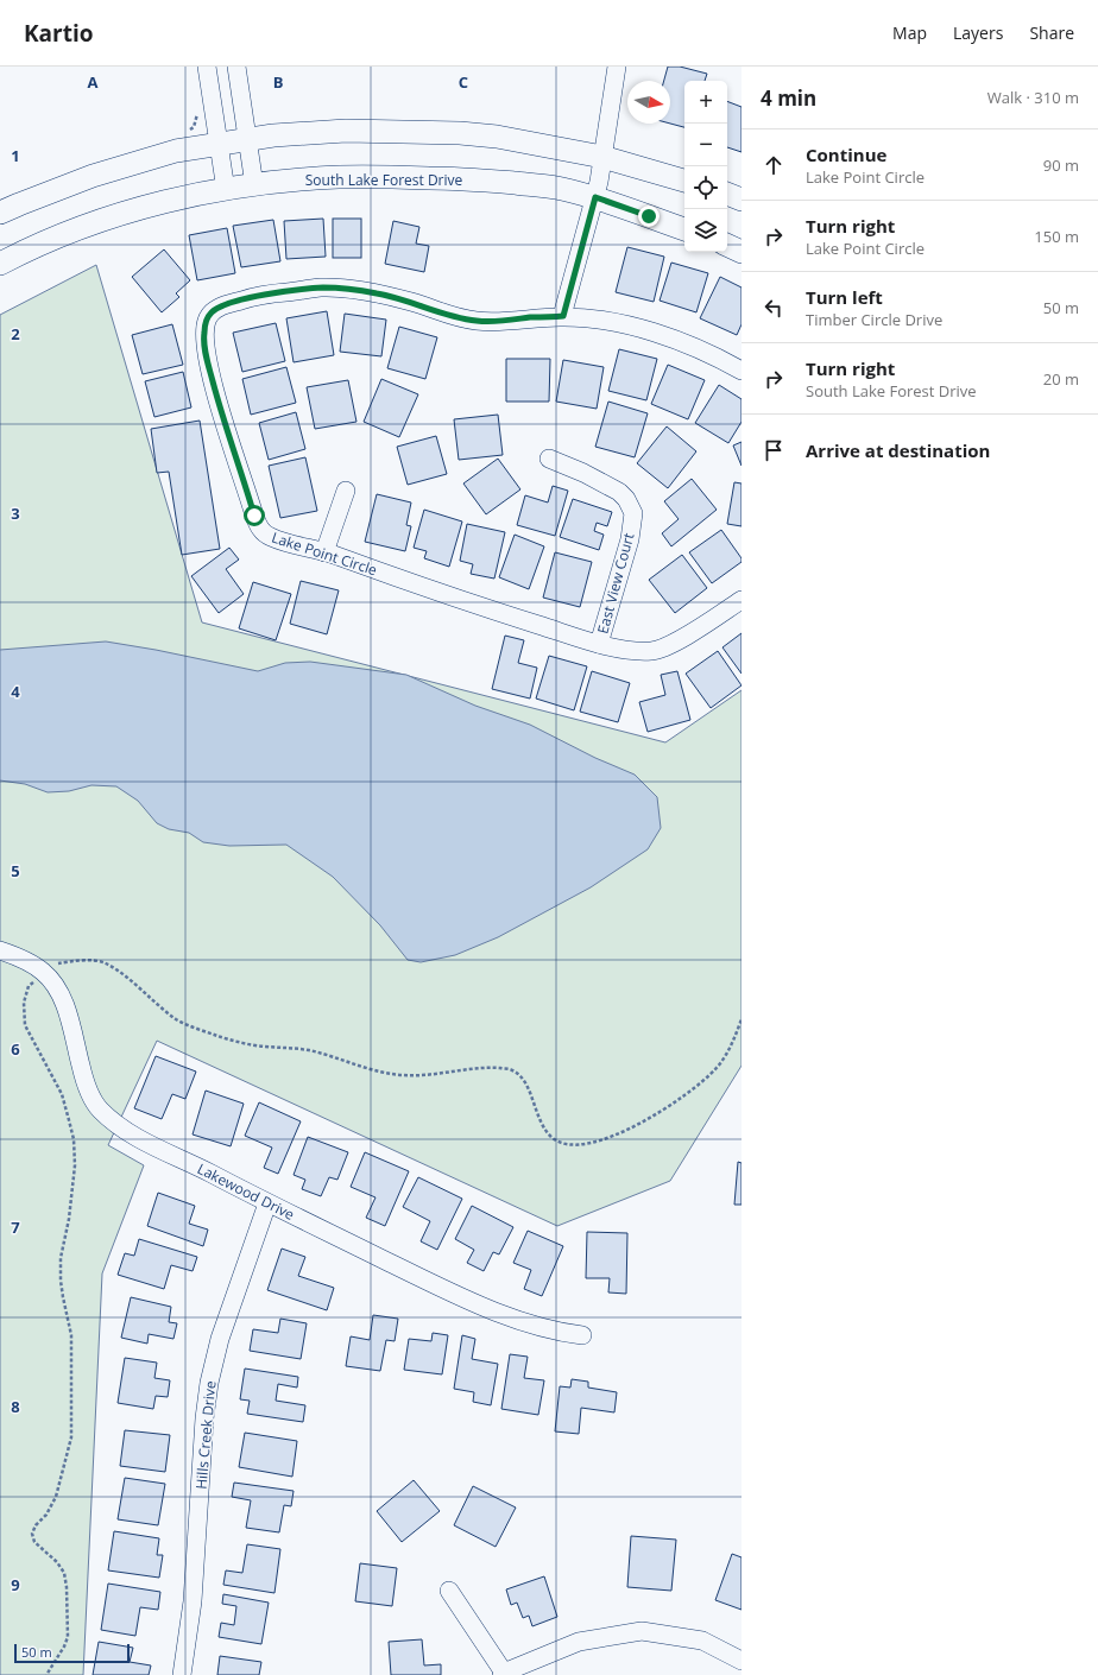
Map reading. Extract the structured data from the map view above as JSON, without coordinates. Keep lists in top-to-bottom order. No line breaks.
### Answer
{"streets":{"main road":["South Lake Forest Drive"],"street":["Lake Point Circle","East View Court","Lakewood Drive","Hills Creek Drive"]},"crossings":[["Lake Point Circle","East View Court"],["Lakewood Drive","Hills Creek Drive"]],"scale_bar":"50 m","north":"right","page":{"header":"Kartio","nav":["Map","Layers","Share"],"heading":["4 min","Walk · 310 m"],"map_buttons":["+","−"],"list":[["Continue","Lake Point Circle","90 m"],["Turn right","Lake Point Circle","150 m"],["Turn left","Timber Circle Drive","50 m"],["Turn right","South Lake Forest Drive","20 m"],"Arrive at destination"],"scale":"50 m"},"grid":{"columns":["A","B","C"],"rows":["1","2","3","4","5","6","7","8","9"]}}
